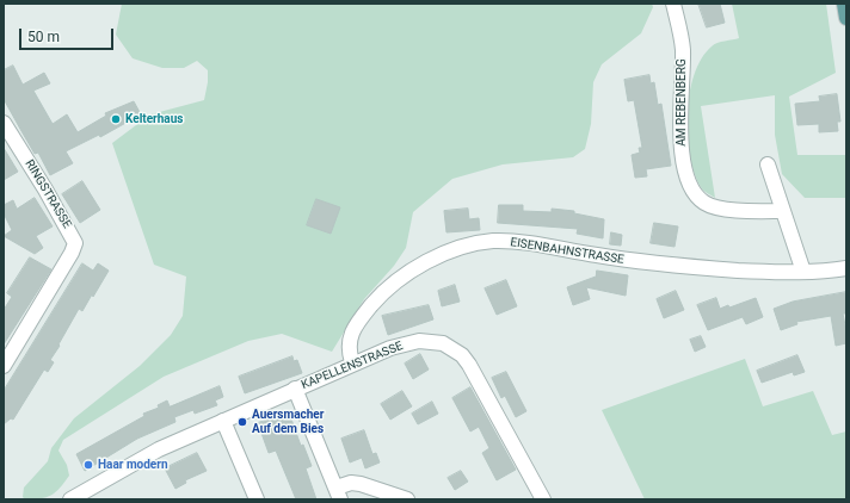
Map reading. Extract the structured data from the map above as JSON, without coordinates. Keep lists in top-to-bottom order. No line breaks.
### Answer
{"streets":{"street":["AM REBENBERG","RINGSTRASSE","EISENBAHNSTRASSE","KAPELLENSTRASSE"]},"crossings":[["EISENBAHNSTRASSE","KAPELLENSTRASSE"]],"places":["Kelterhaus","Auersmacher Auf dem Bies","Haar modern"],"scale_bar":"50 m"}
